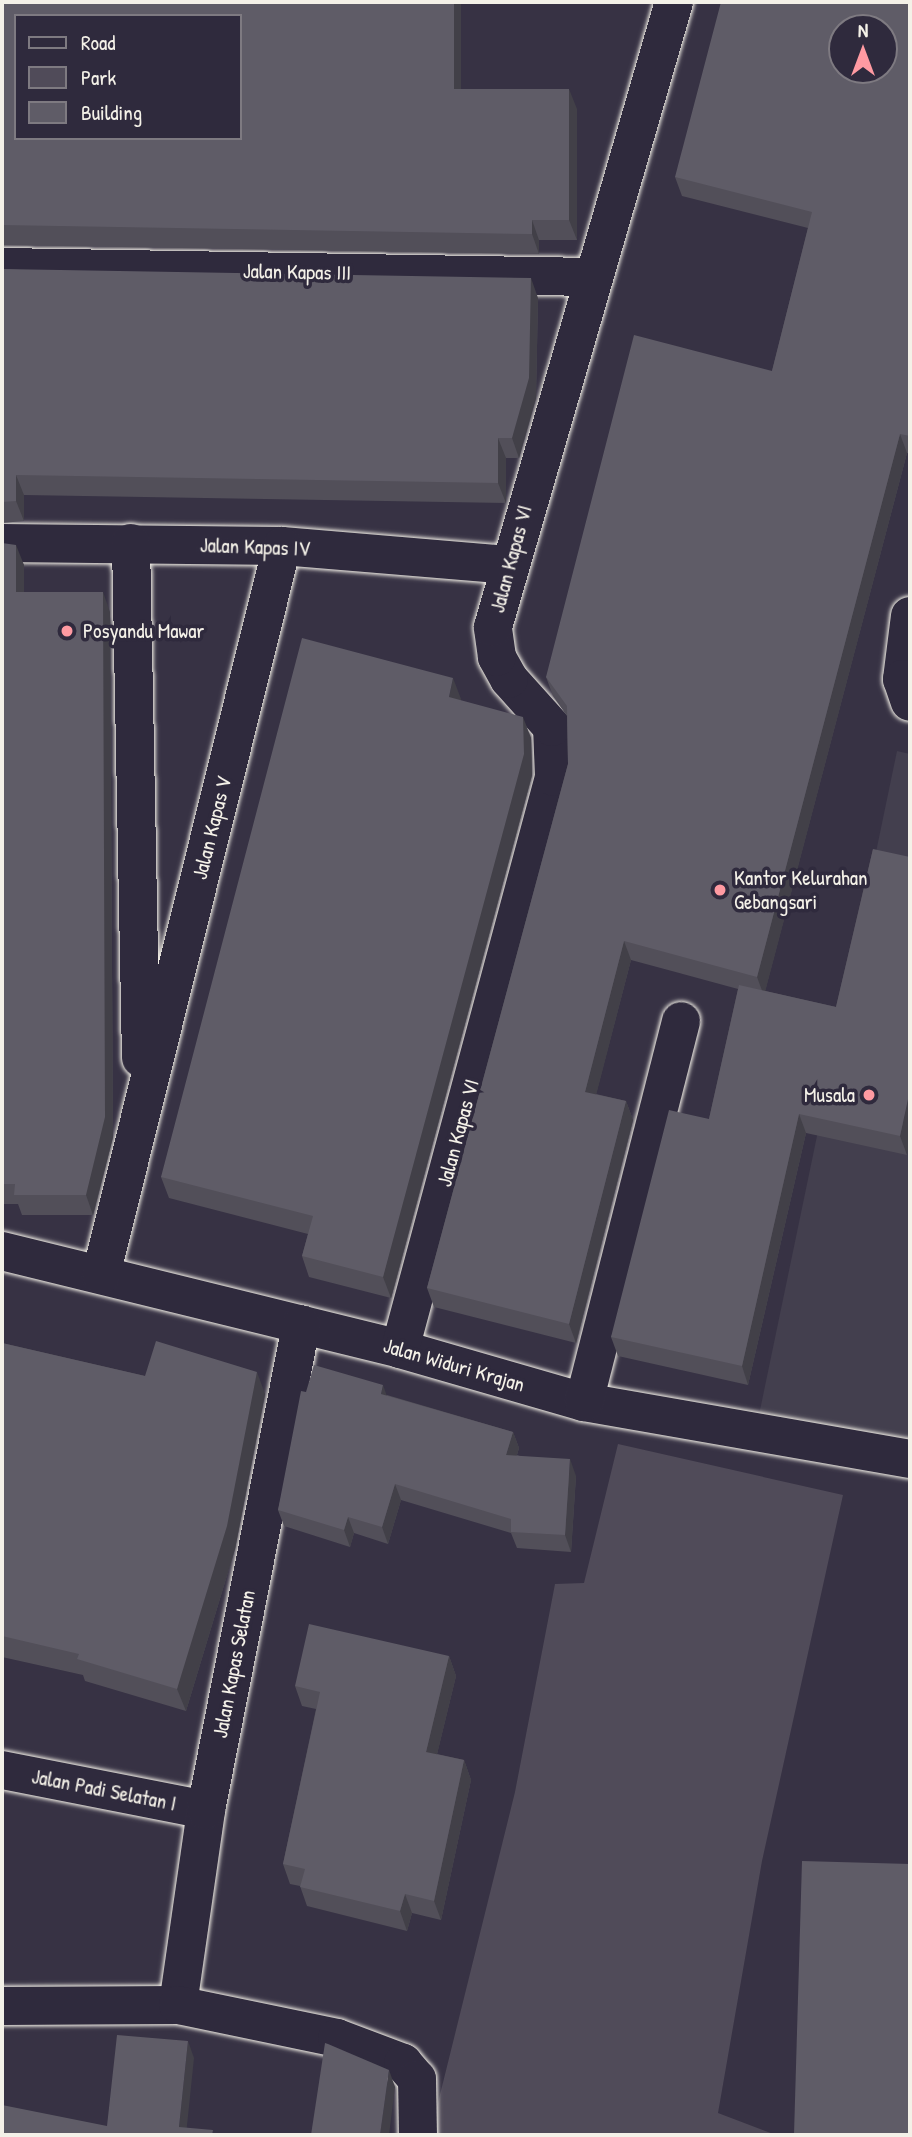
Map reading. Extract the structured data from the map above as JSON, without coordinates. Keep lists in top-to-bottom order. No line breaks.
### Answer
{"streets":{"street":["Jalan Kapas III","Jalan Kapas IV","Jalan Kapas VI","Jalan Kapas V","Jalan Widuri Krajan","Jalan Kapas Selatan","Jalan Padi Selatan I"]},"crossings":[["Jalan Kapas III","Jalan Kapas VI"],["Jalan Kapas IV","Jalan Kapas VI"],["Jalan Kapas IV","Jalan Kapas V"],["Jalan Kapas VI","Jalan Widuri Krajan"],["Jalan Kapas V","Jalan Widuri Krajan"],["Jalan Widuri Krajan","Jalan Kapas Selatan"],["Jalan Kapas Selatan","Jalan Padi Selatan I"]],"places":["Posyandu Mawar","Kantor Kelurahan Gebangsari","Musala"],"legend":["Road","Park","Building"],"north":"top"}
